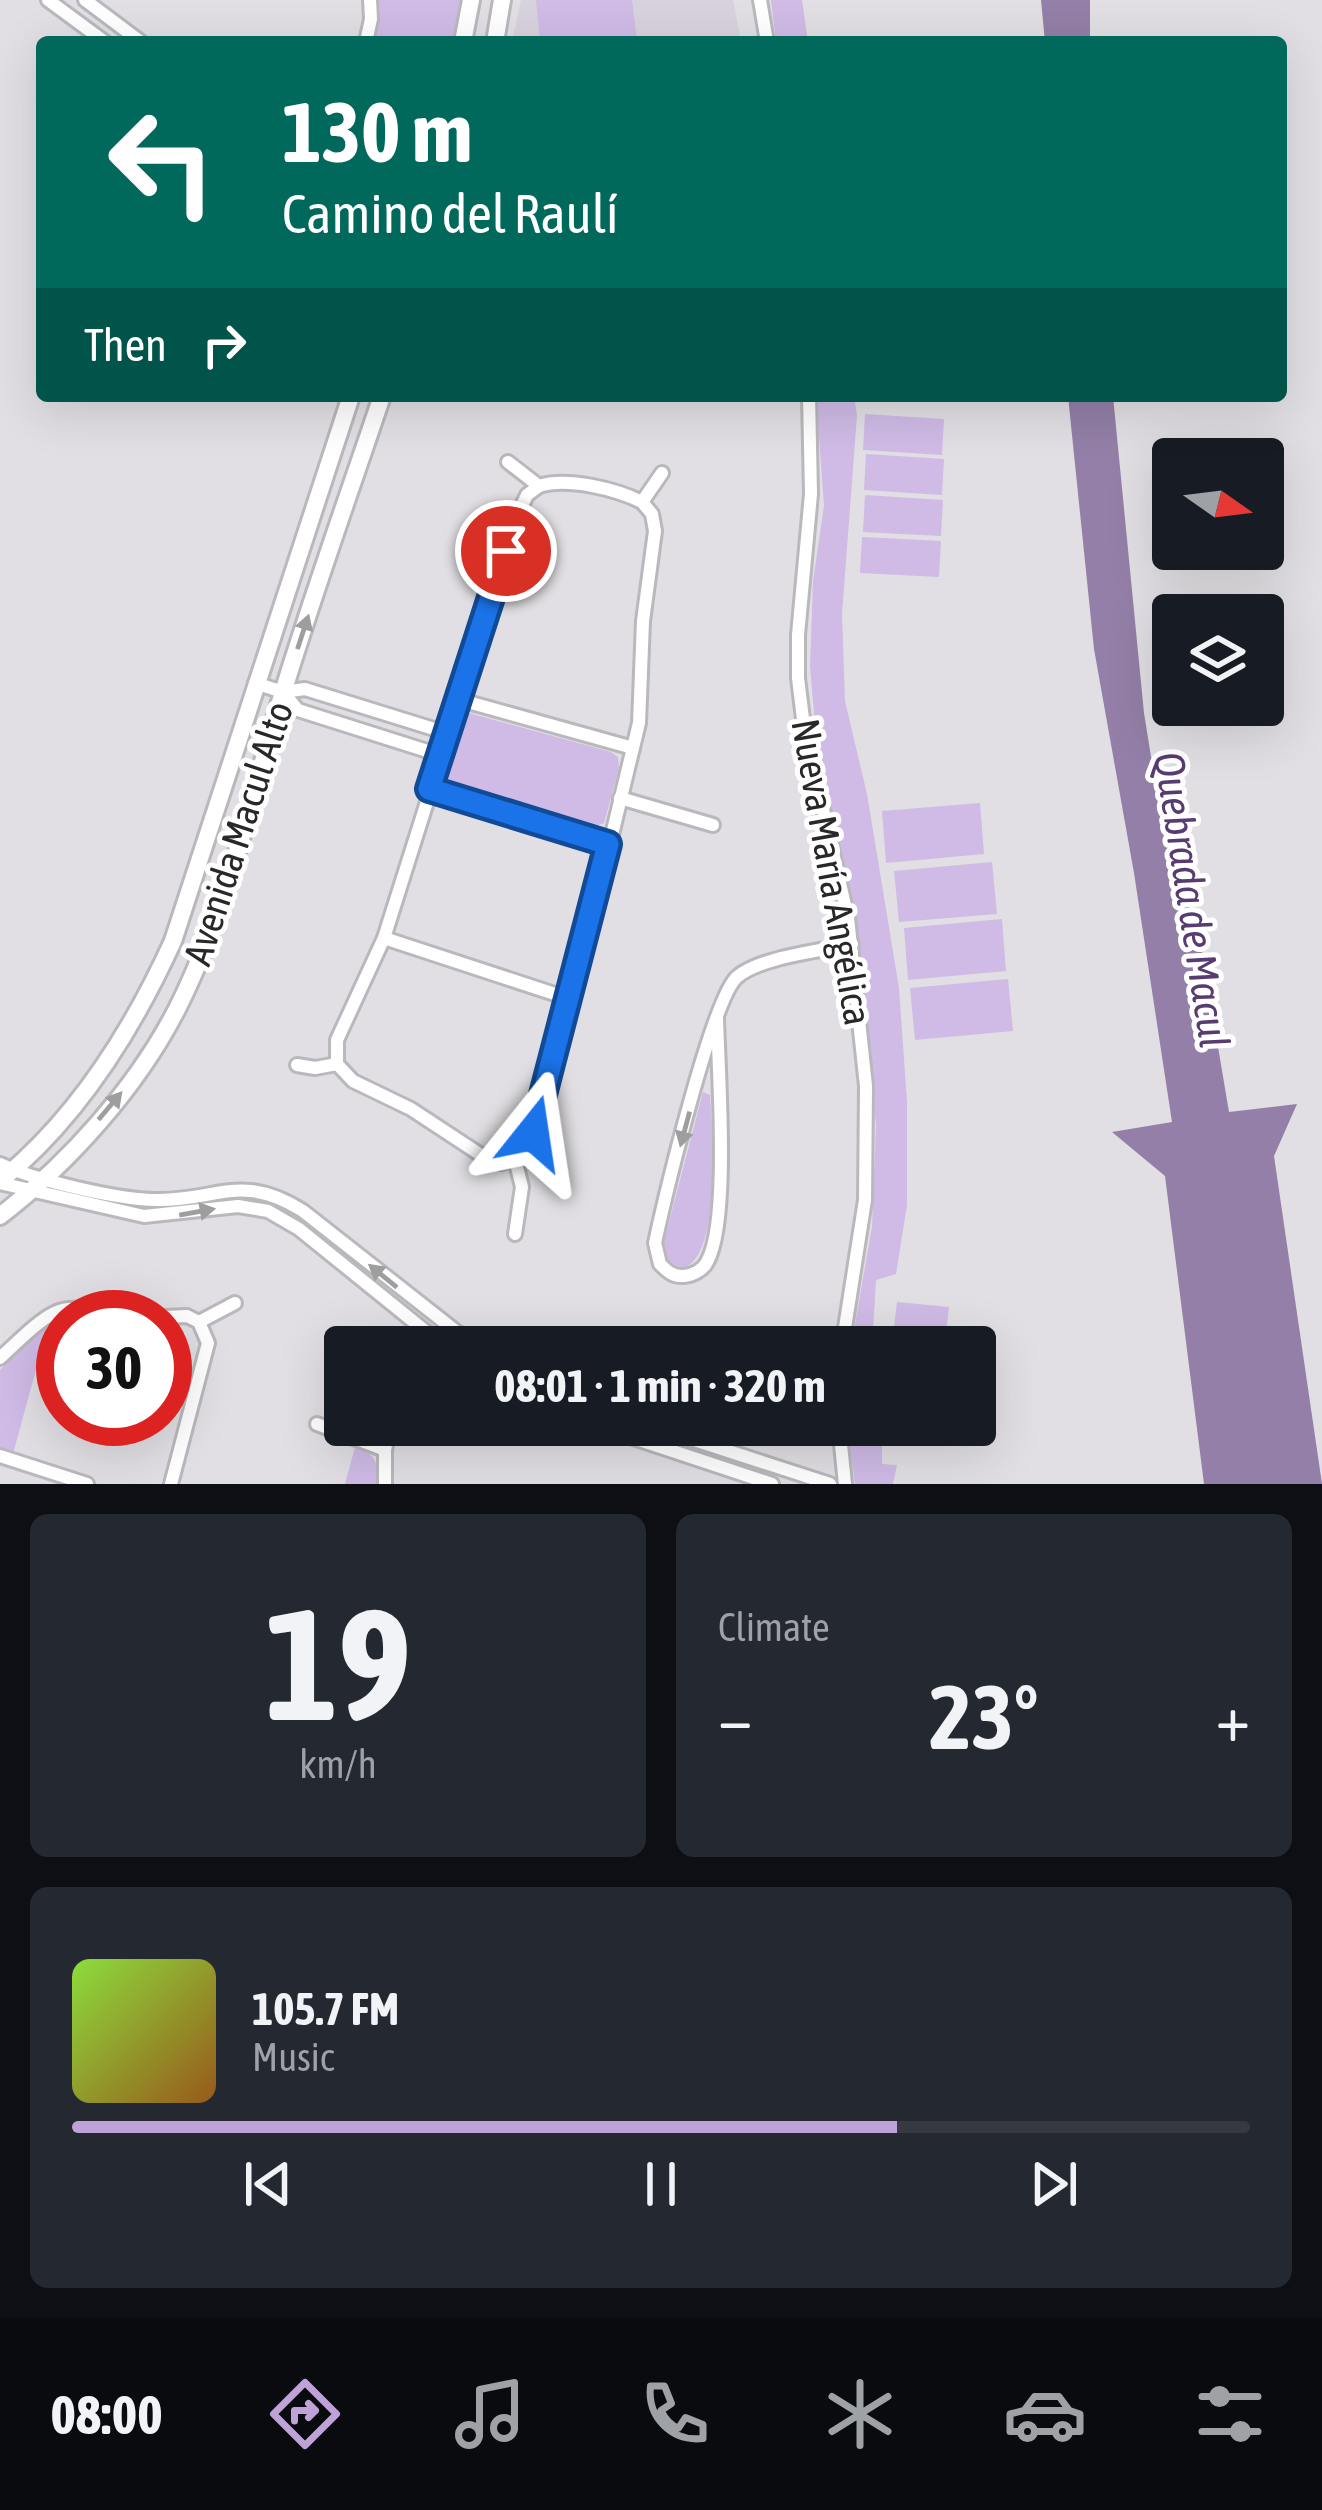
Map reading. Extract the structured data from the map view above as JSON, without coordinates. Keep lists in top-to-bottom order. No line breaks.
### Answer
{"streets":{"street":["Avenida Macul Alto","Nueva María Angélica"]},"water":["Quebrada de Macul"],"north":"right","page":{"turn":["130 m","Camino del Raulí"],"then":"Then","limit":"30","trip":"08:01 · 1 min · 320 m","tile":[["19","km/h"],"Climate"],"heat":["−","23°","+"],"song":["105.7 FM","Music"],"tabs":"08:00"}}
